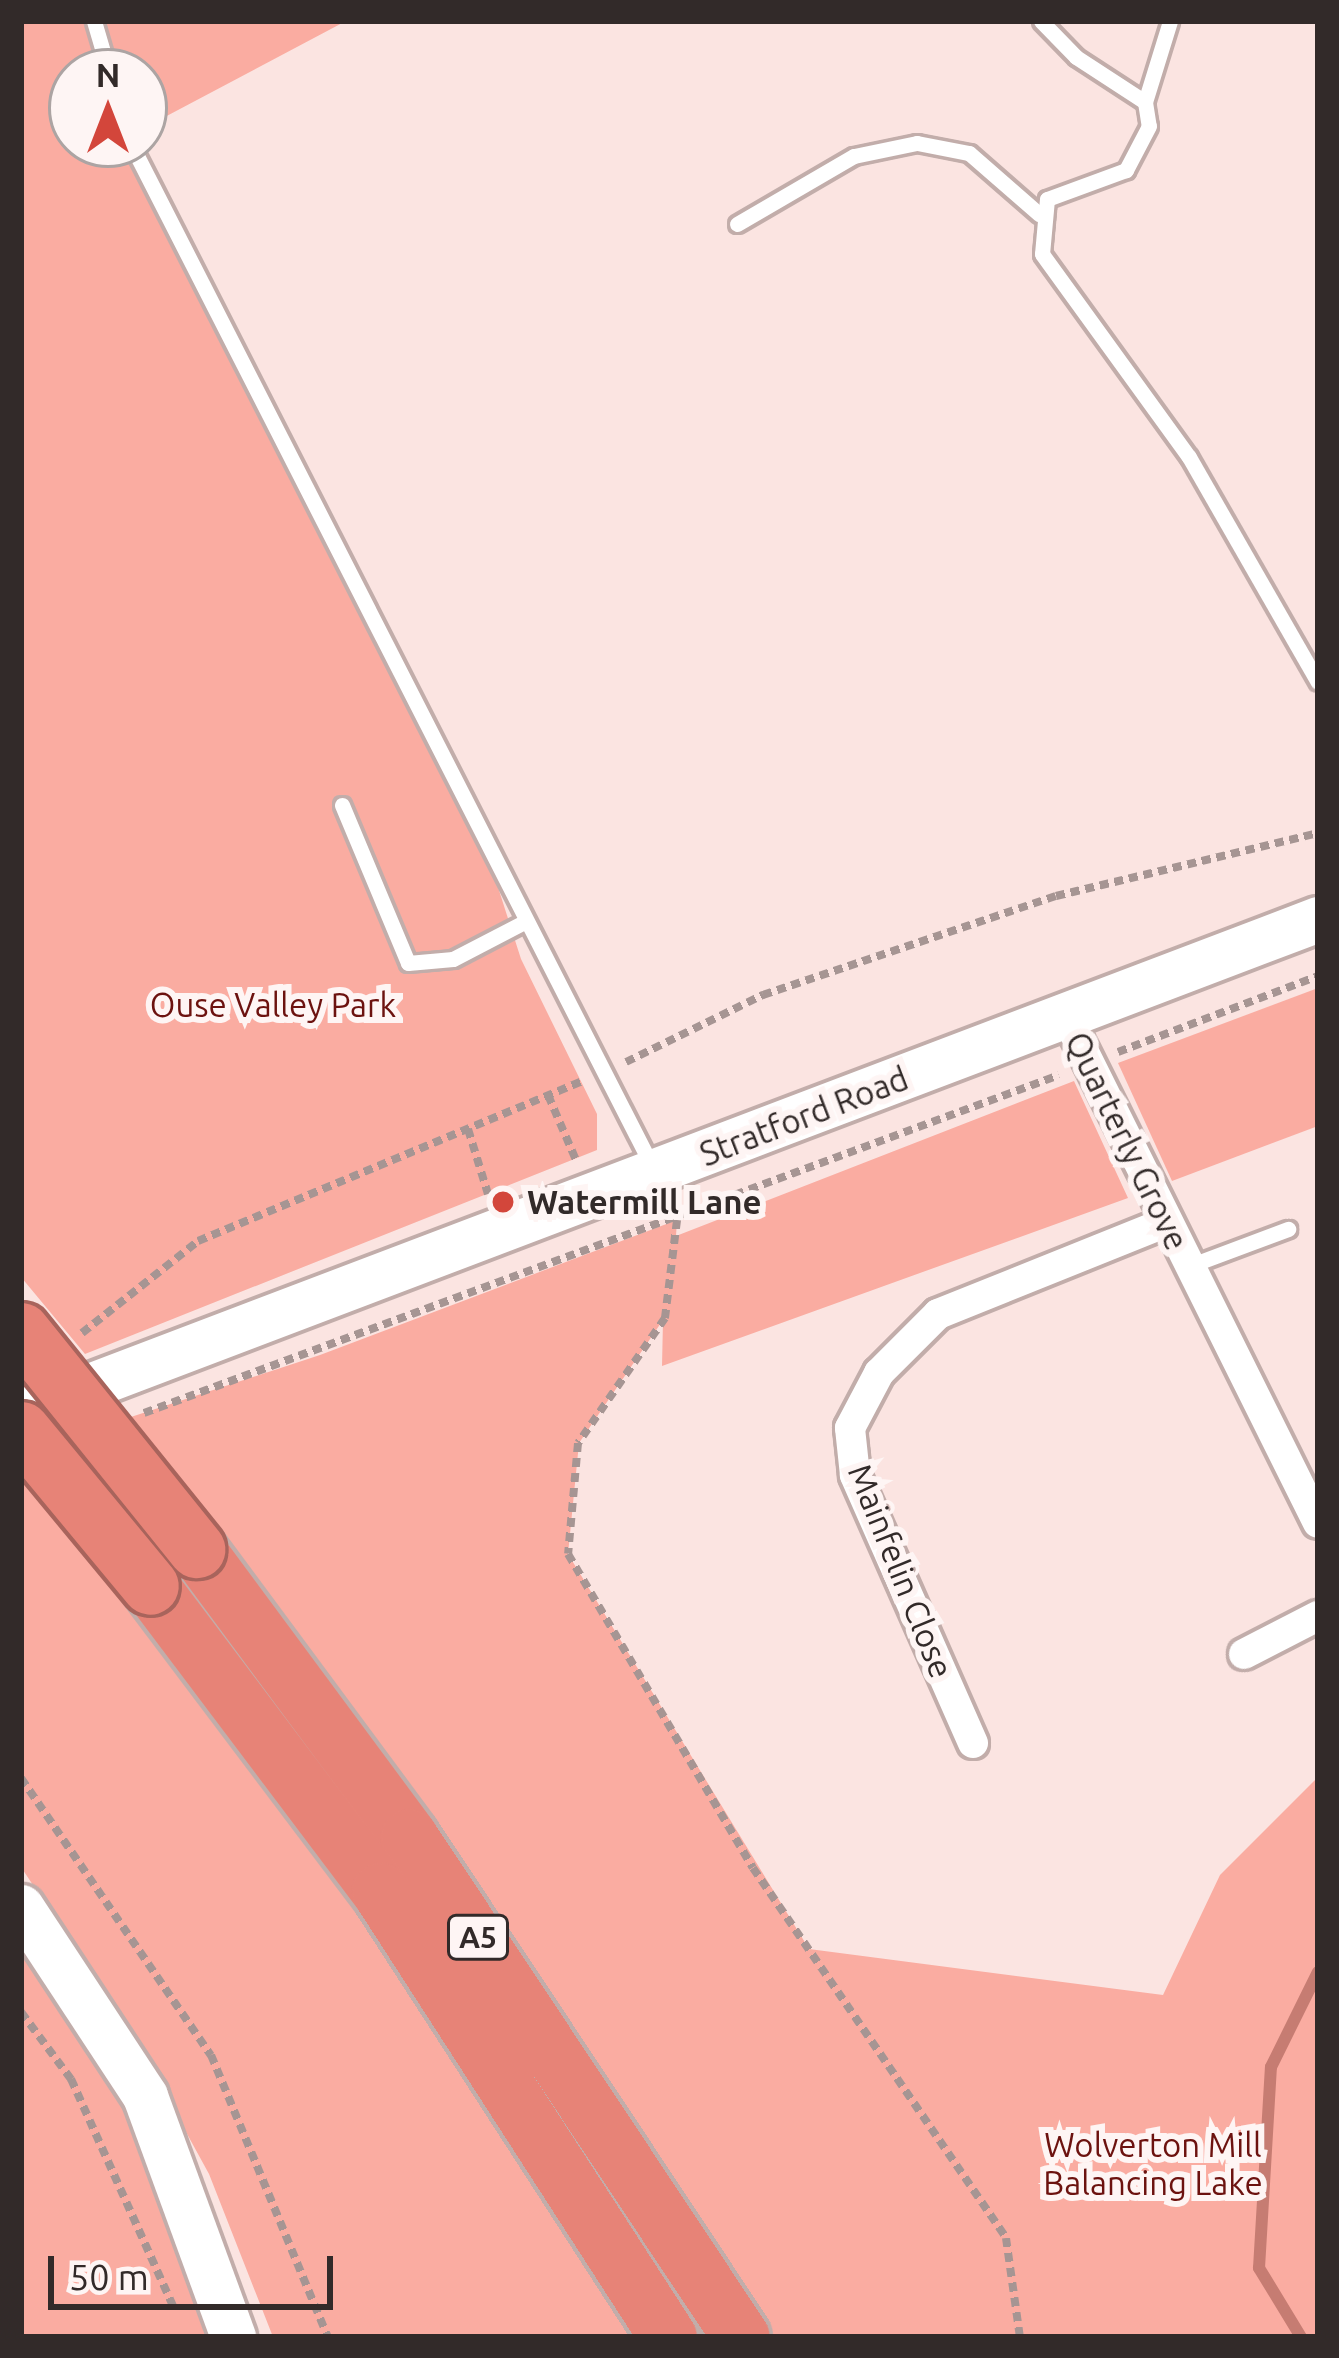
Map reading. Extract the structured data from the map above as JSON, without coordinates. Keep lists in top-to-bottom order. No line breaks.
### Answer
{"streets":{"highway":["A5"],"street":["Stratford Road","Quarterly Grove","Mainfelin Close"]},"crossings":[["Stratford Road","Quarterly Grove"],["Quarterly Grove","Mainfelin Close"]],"parks":["Ouse Valley Park","Wolverton Mill Balancing Lake"],"places":["Watermill Lane"],"scale_bar":"50 m","north":"top"}
